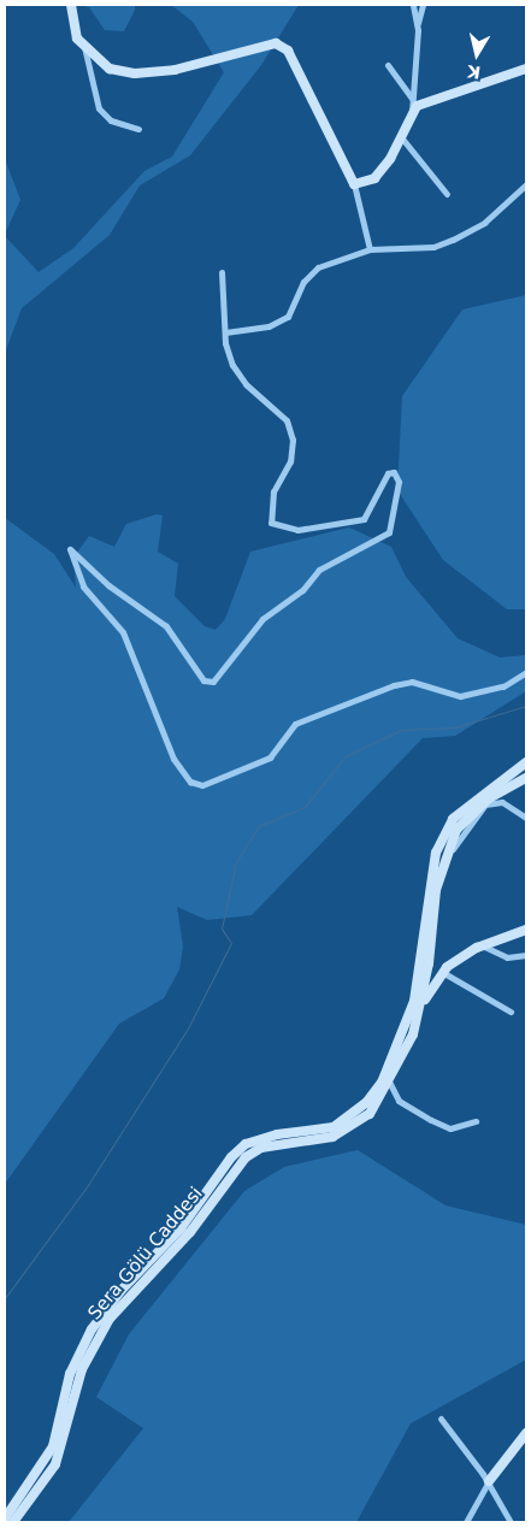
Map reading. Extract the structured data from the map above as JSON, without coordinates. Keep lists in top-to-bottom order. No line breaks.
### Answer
{"streets":{"main road":["Sera Gölü Caddesi"]},"north":"bottom"}
